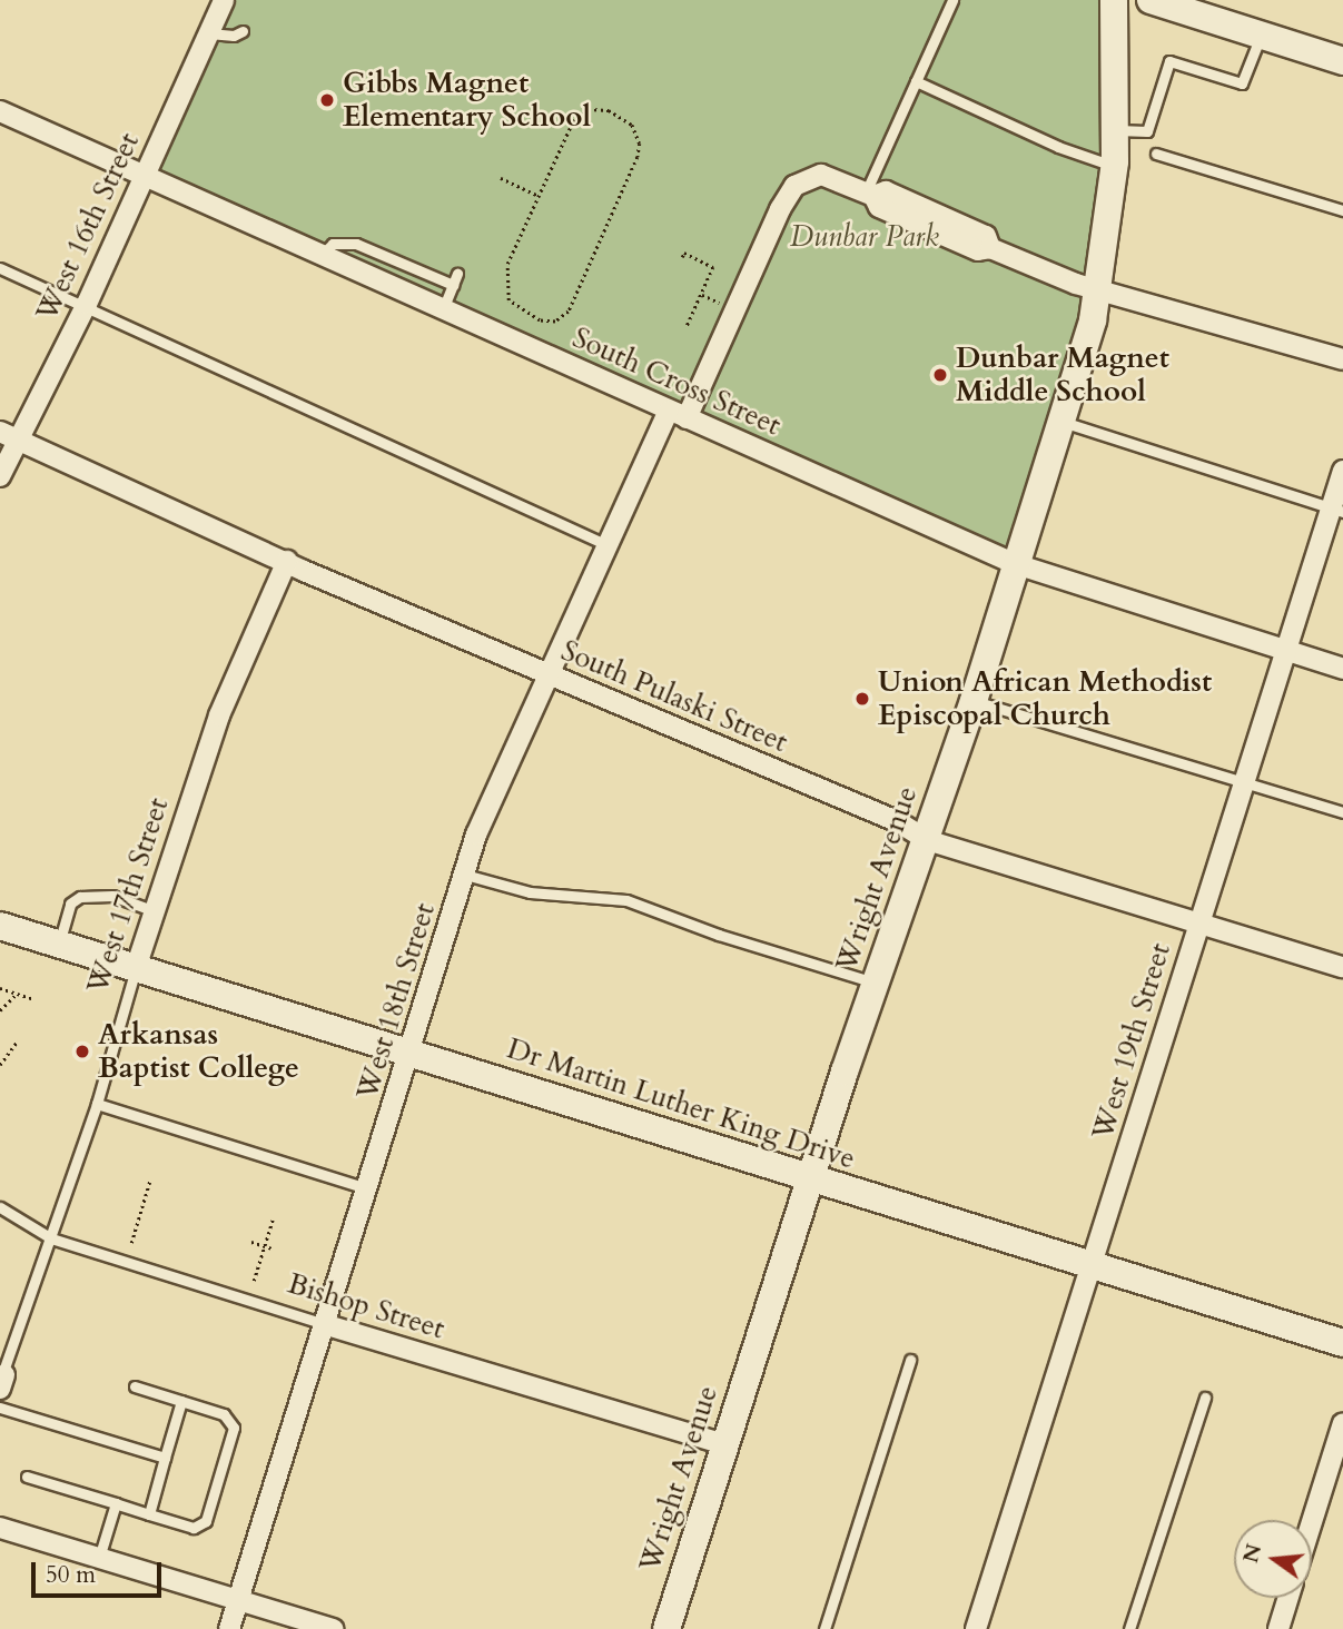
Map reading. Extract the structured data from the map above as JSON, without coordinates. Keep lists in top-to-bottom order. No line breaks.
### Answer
{"streets":{"main road":["Wright Avenue","Dr Martin Luther King Drive"],"street":["West 16th Street","South Cross Street","South Pulaski Street","West 17th Street","West 18th Street","West 19th Street","Bishop Street"]},"crossings":[["West 16th Street","South Cross Street"],["West 16th Street","South Pulaski Street"],["South Cross Street","Wright Avenue"],["South Cross Street","West 18th Street"],["South Cross Street","West 19th Street"],["South Pulaski Street","Wright Avenue"],["South Pulaski Street","West 17th Street"],["South Pulaski Street","West 18th Street"],["South Pulaski Street","West 19th Street"],["Wright Avenue","West 18th Street"],["Wright Avenue","Dr Martin Luther King Drive"],["Wright Avenue","Bishop Street"],["West 17th Street","Dr Martin Luther King Drive"],["West 17th Street","Bishop Street"],["West 18th Street","Dr Martin Luther King Drive"],["West 18th Street","Bishop Street"],["West 19th Street","Dr Martin Luther King Drive"]],"parks":["Dunbar Park"],"places":["Gibbs Magnet Elementary School","Dunbar Magnet Middle School","Union African Methodist Episcopal Church","Arkansas Baptist College"],"scale_bar":"50 m","north":"left"}
